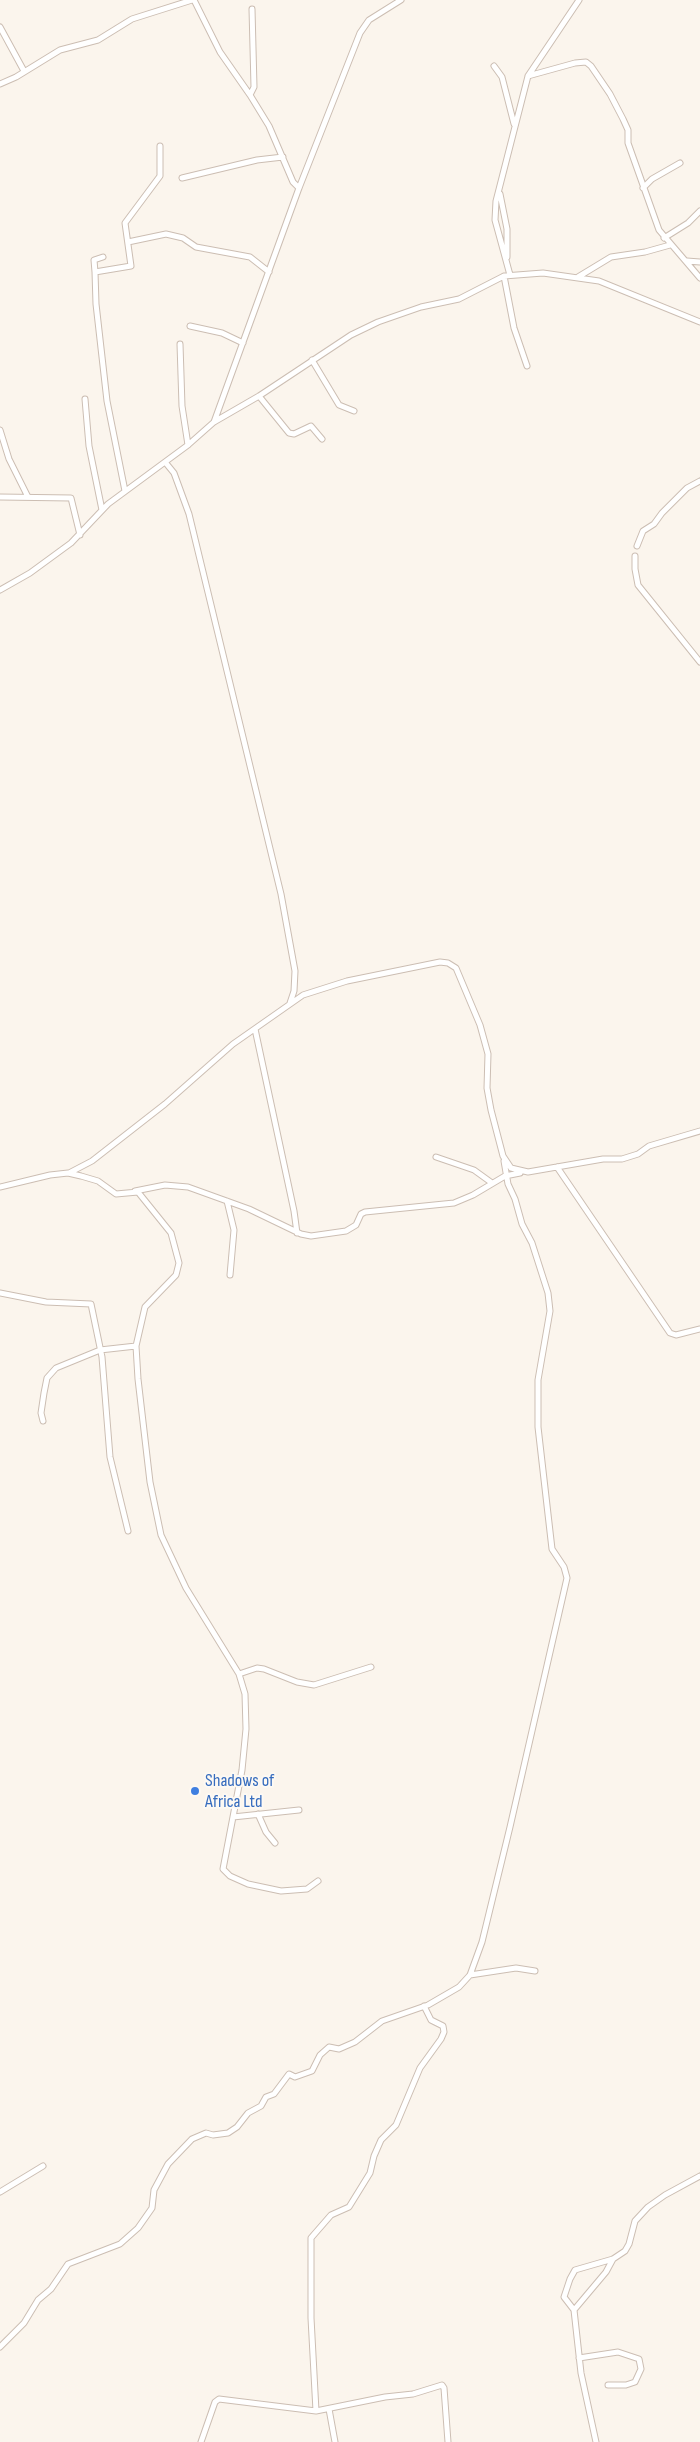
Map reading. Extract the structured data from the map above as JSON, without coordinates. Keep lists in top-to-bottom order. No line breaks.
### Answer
{"places":["Shadows of Africa Ltd"]}
